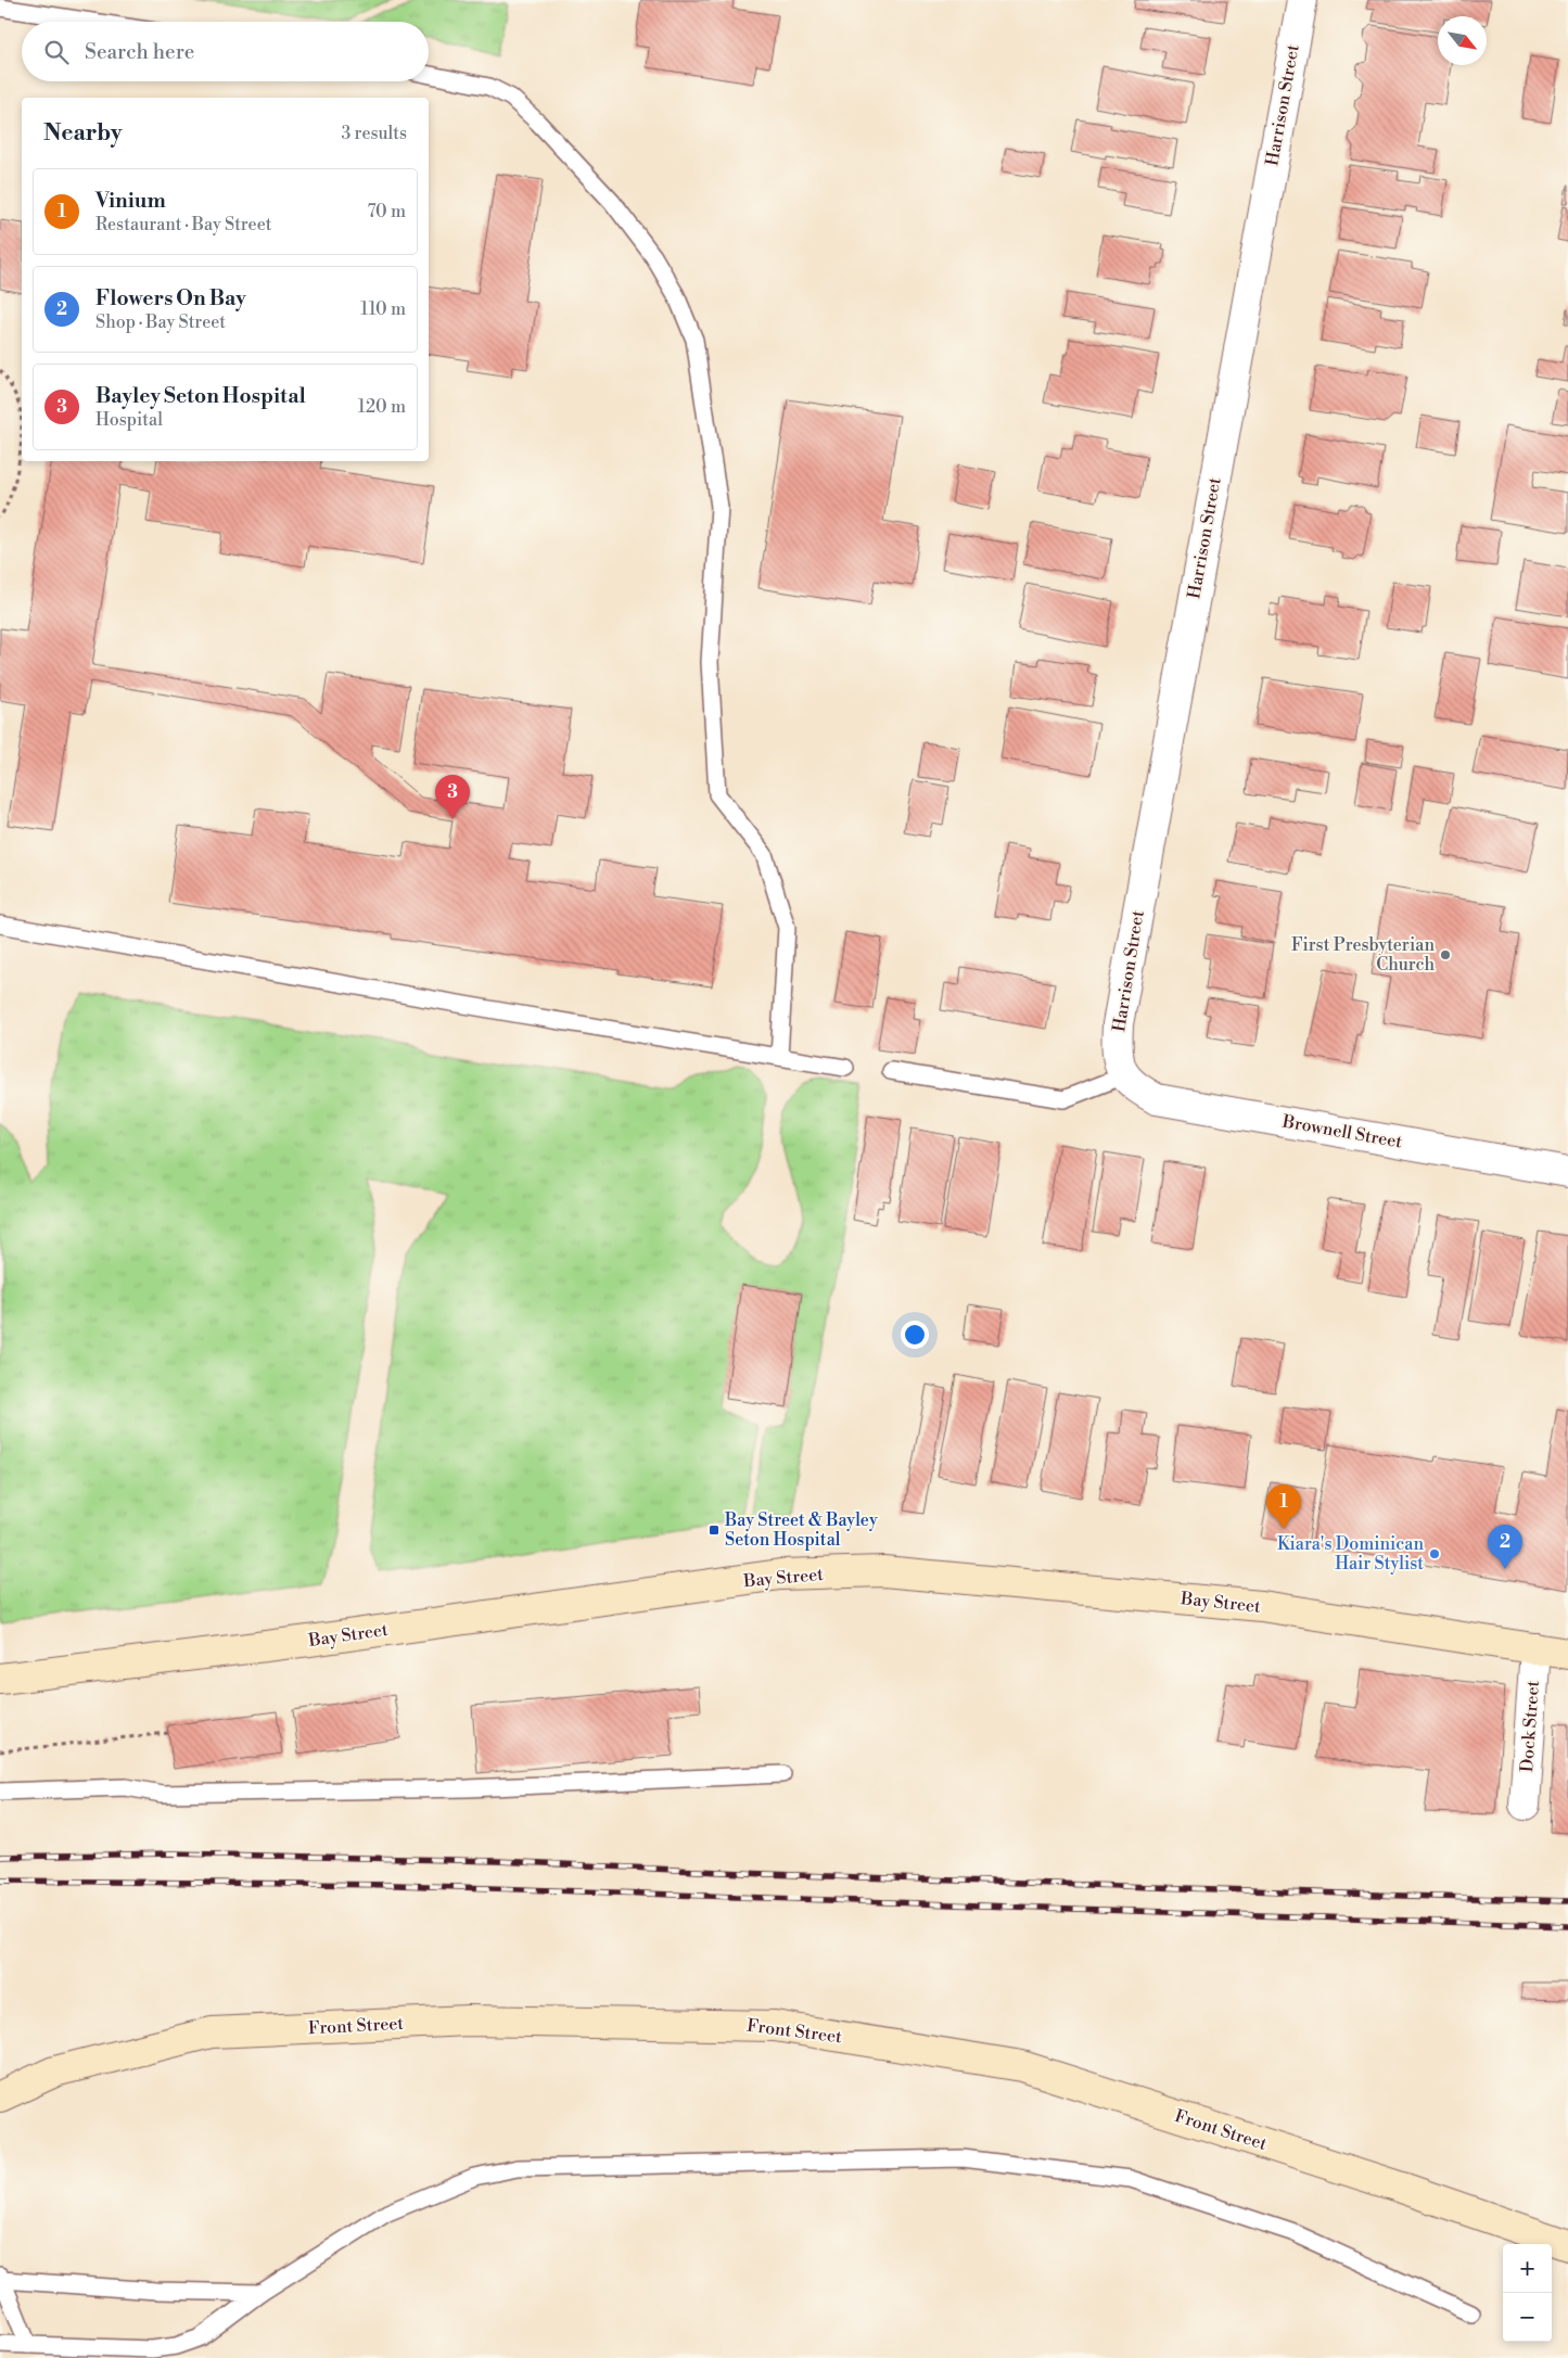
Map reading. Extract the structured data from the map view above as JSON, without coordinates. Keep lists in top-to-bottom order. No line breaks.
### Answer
{"streets":{"street":["Harrison Street","Brownell Street","Bay Street","Dock Street","Front Street"]},"crossings":[["Harrison Street","Brownell Street"],["Bay Street","Dock Street"]],"places":{"other":["First Presbyterian Church","Kiara's Dominican Hair Stylist"],"transit":["Bay Street & Bayley Seton Hospital"]},"north":"bottom right","page":{"search":"Search here","heading":["Nearby","3 results"],"list":[{"mark":"1","name":"Vinium","note":"Restaurant · Bay Street","value":"70 m"},{"mark":"2","name":"Flowers On Bay","note":"Shop · Bay Street","value":"110 m"},{"mark":"3","name":"Bayley Seton Hospital","note":"Hospital","value":"120 m"}],"pins":["3","1","2"],"map_buttons":["+","−"]}}
